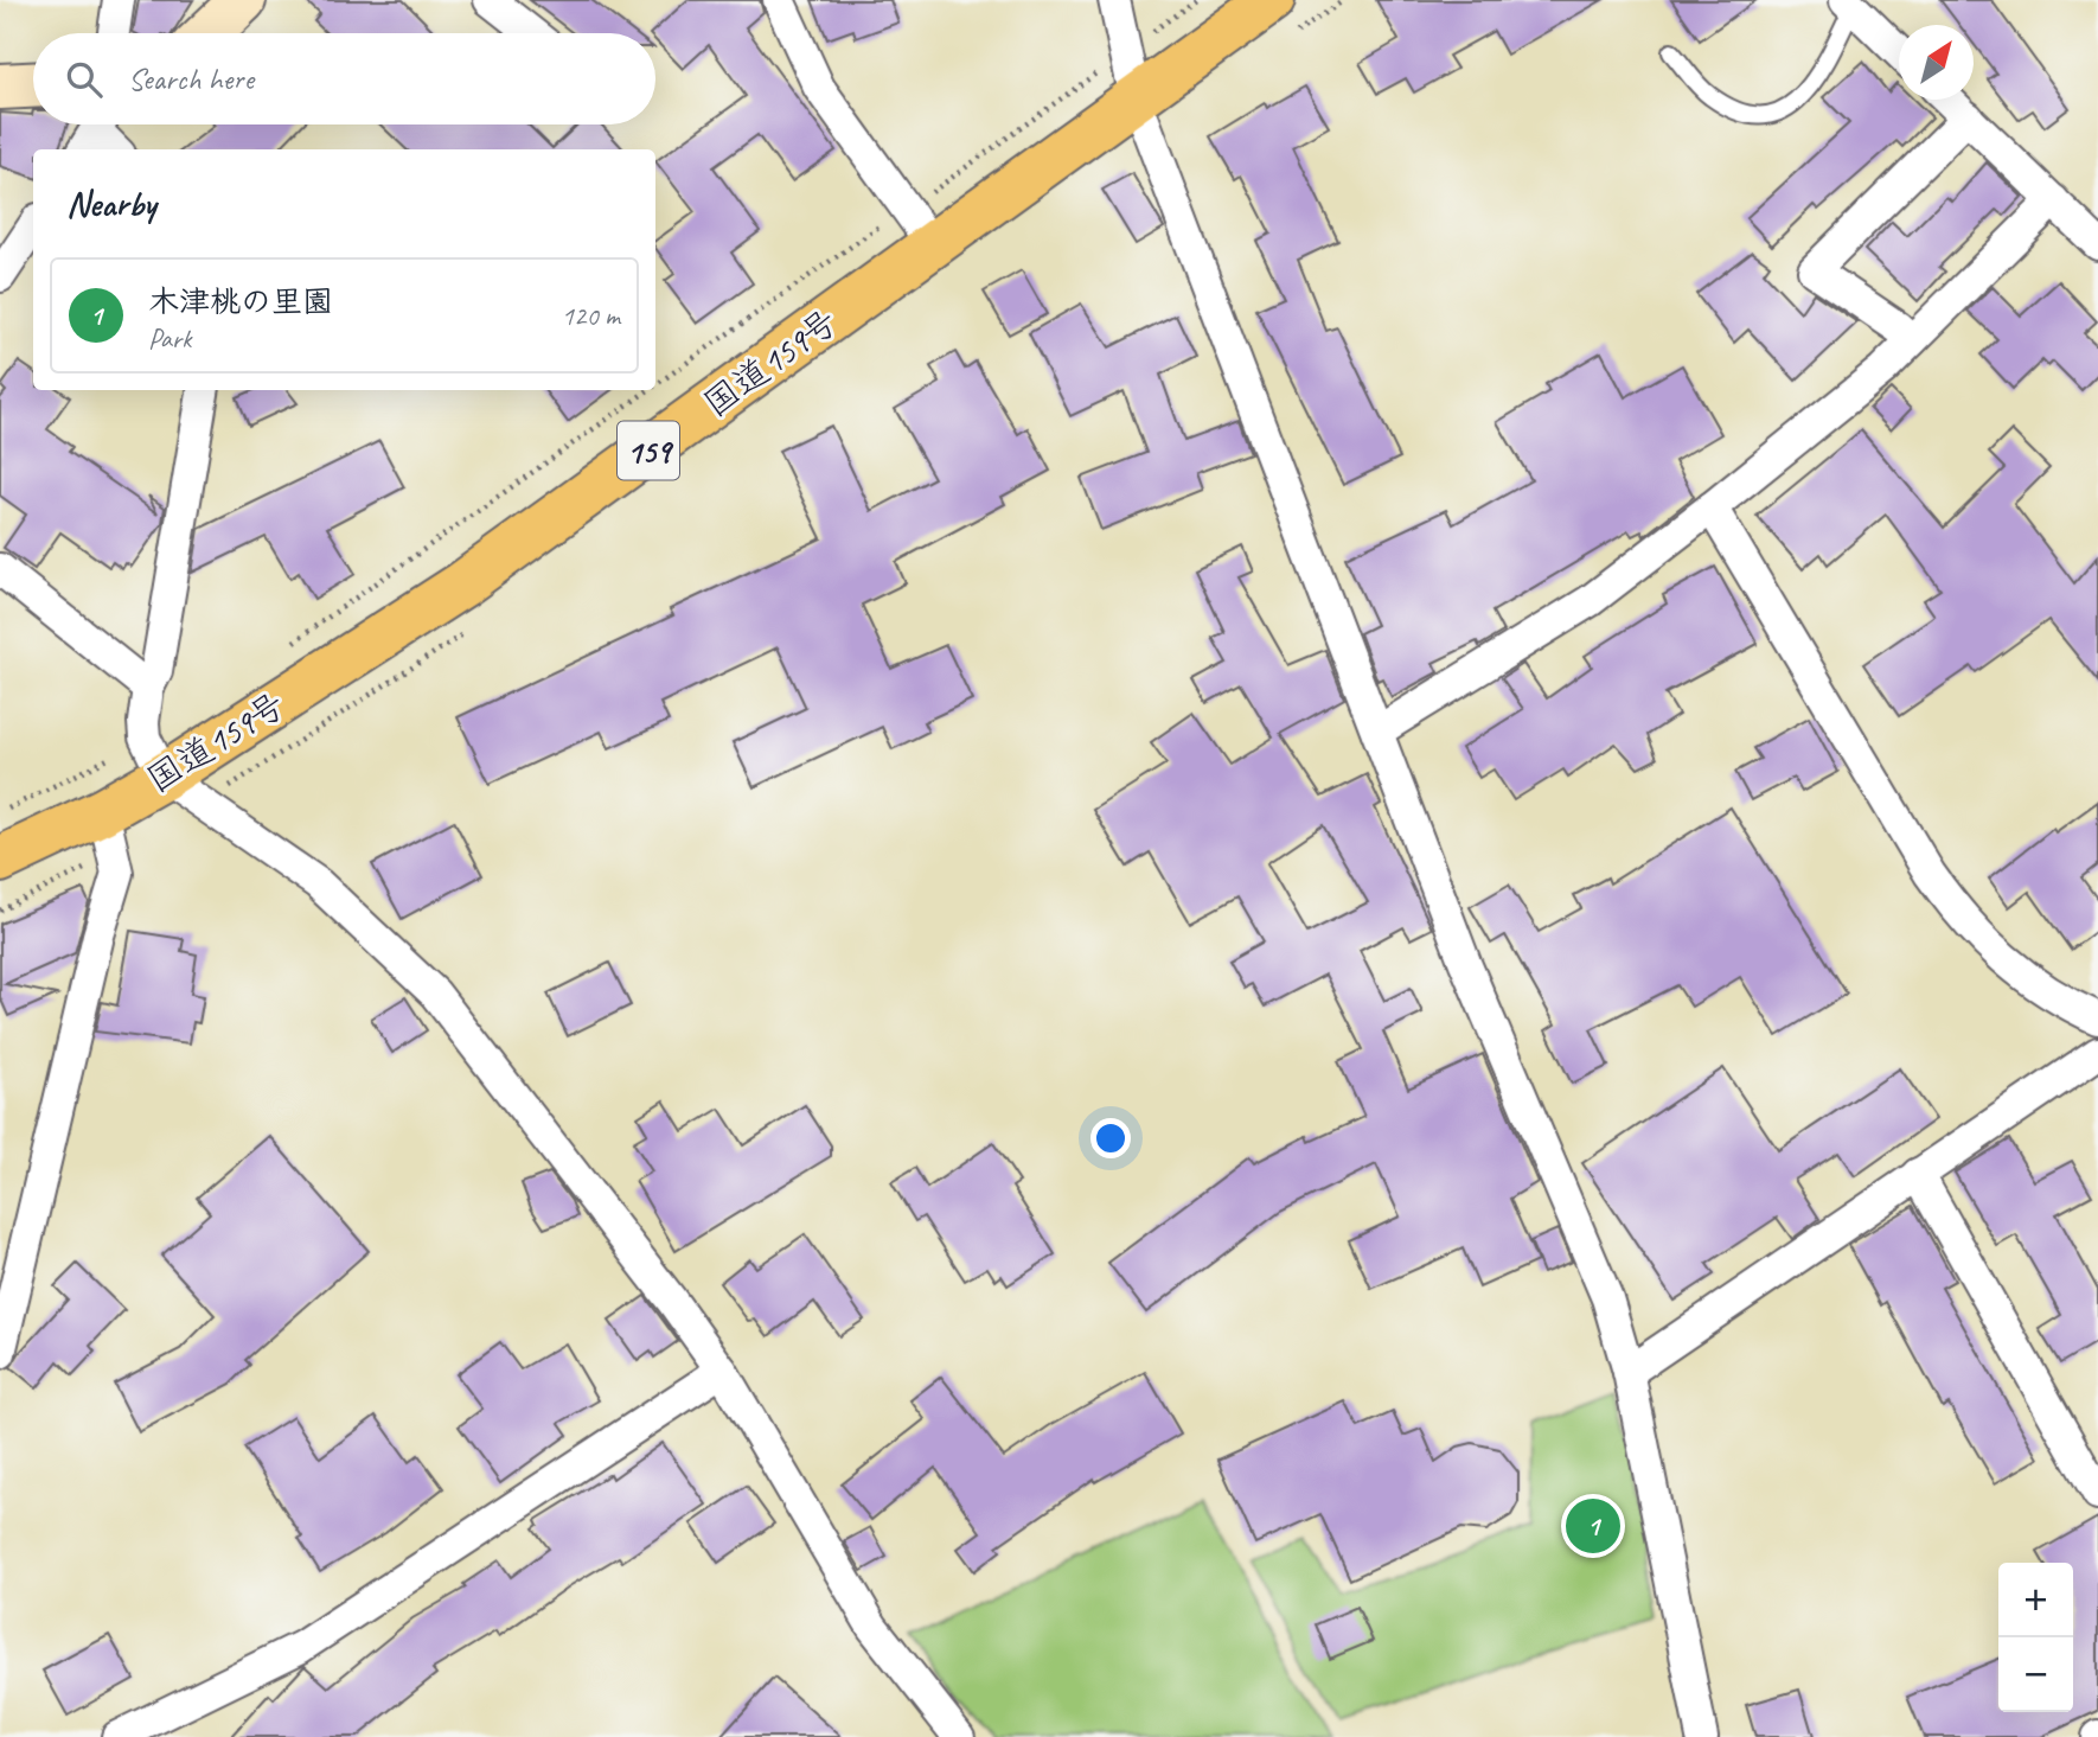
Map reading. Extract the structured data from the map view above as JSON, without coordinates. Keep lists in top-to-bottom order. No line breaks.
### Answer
{"streets":{"highway":["国道159号","159"]},"north":"top right","page":{"search":"Search here","heading":"Nearby","list":[{"mark":"1","name":"木津桃の里園","note":"Park","value":"120 m"}],"pins":"1","map_buttons":["+","−"]}}
